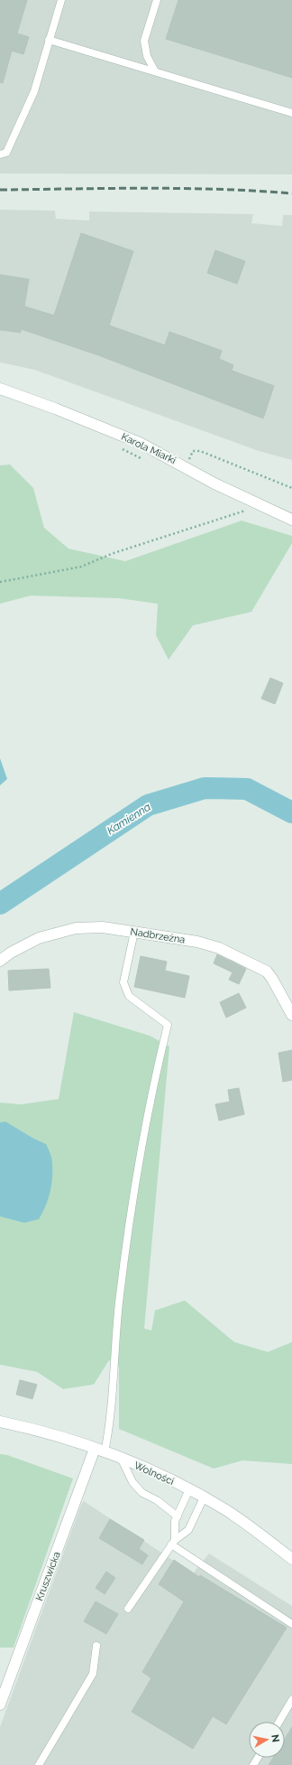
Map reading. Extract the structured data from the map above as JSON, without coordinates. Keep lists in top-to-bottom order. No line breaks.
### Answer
{"streets":{"street":["Karola Miarki","Nadbrzeżna","Wolności","Kruszwicka"]},"crossings":[["Wolności","Kruszwicka"]],"water":["Kamienna"],"north":"right"}
